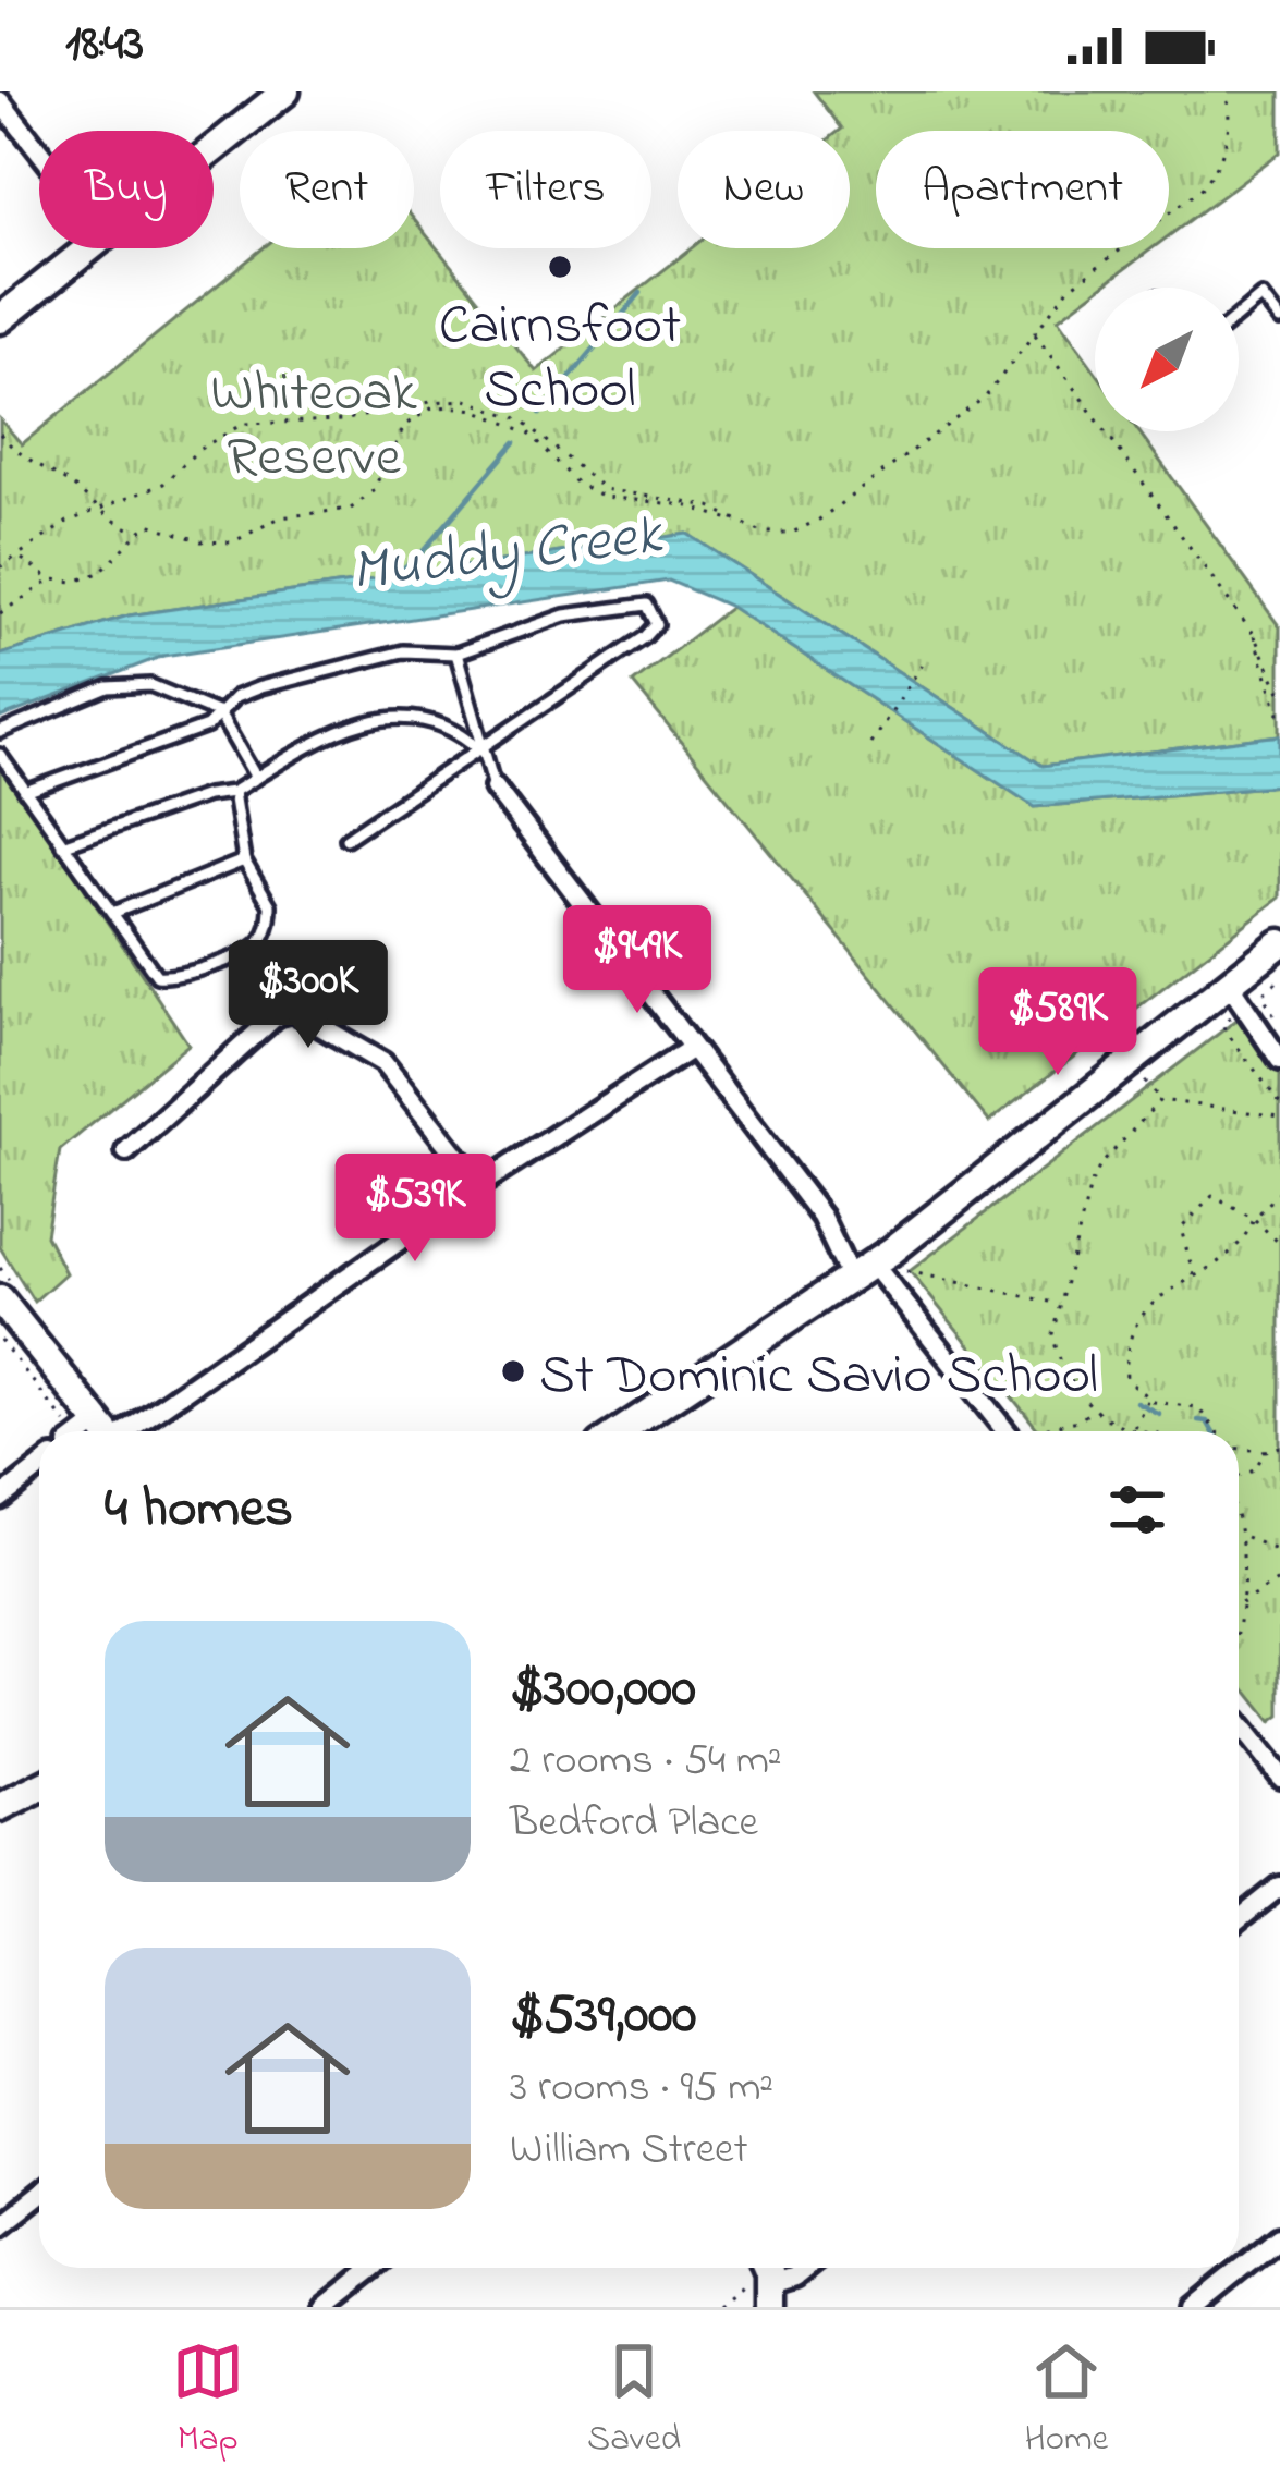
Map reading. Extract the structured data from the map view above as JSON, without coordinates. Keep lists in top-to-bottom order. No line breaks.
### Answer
{"water":["Muddy Creek"],"parks":["Whiteoak Reserve"],"places":["Cairnsfoot School","St Dominic Savio School"],"north":"bottom left","page":{"status":"18:43","chip":["Buy","Rent","Filters","New","Apartment"],"price":["$949K","$300K","$589K","$539K"],"heading":"4 homes","list":[{"name":"$300,000","note":"2 rooms · 54 m² · Bedford Place"},{"name":"$539,000","note":"3 rooms · 95 m² · William Street"}],"tabs":["Map","Saved","Home"]}}
